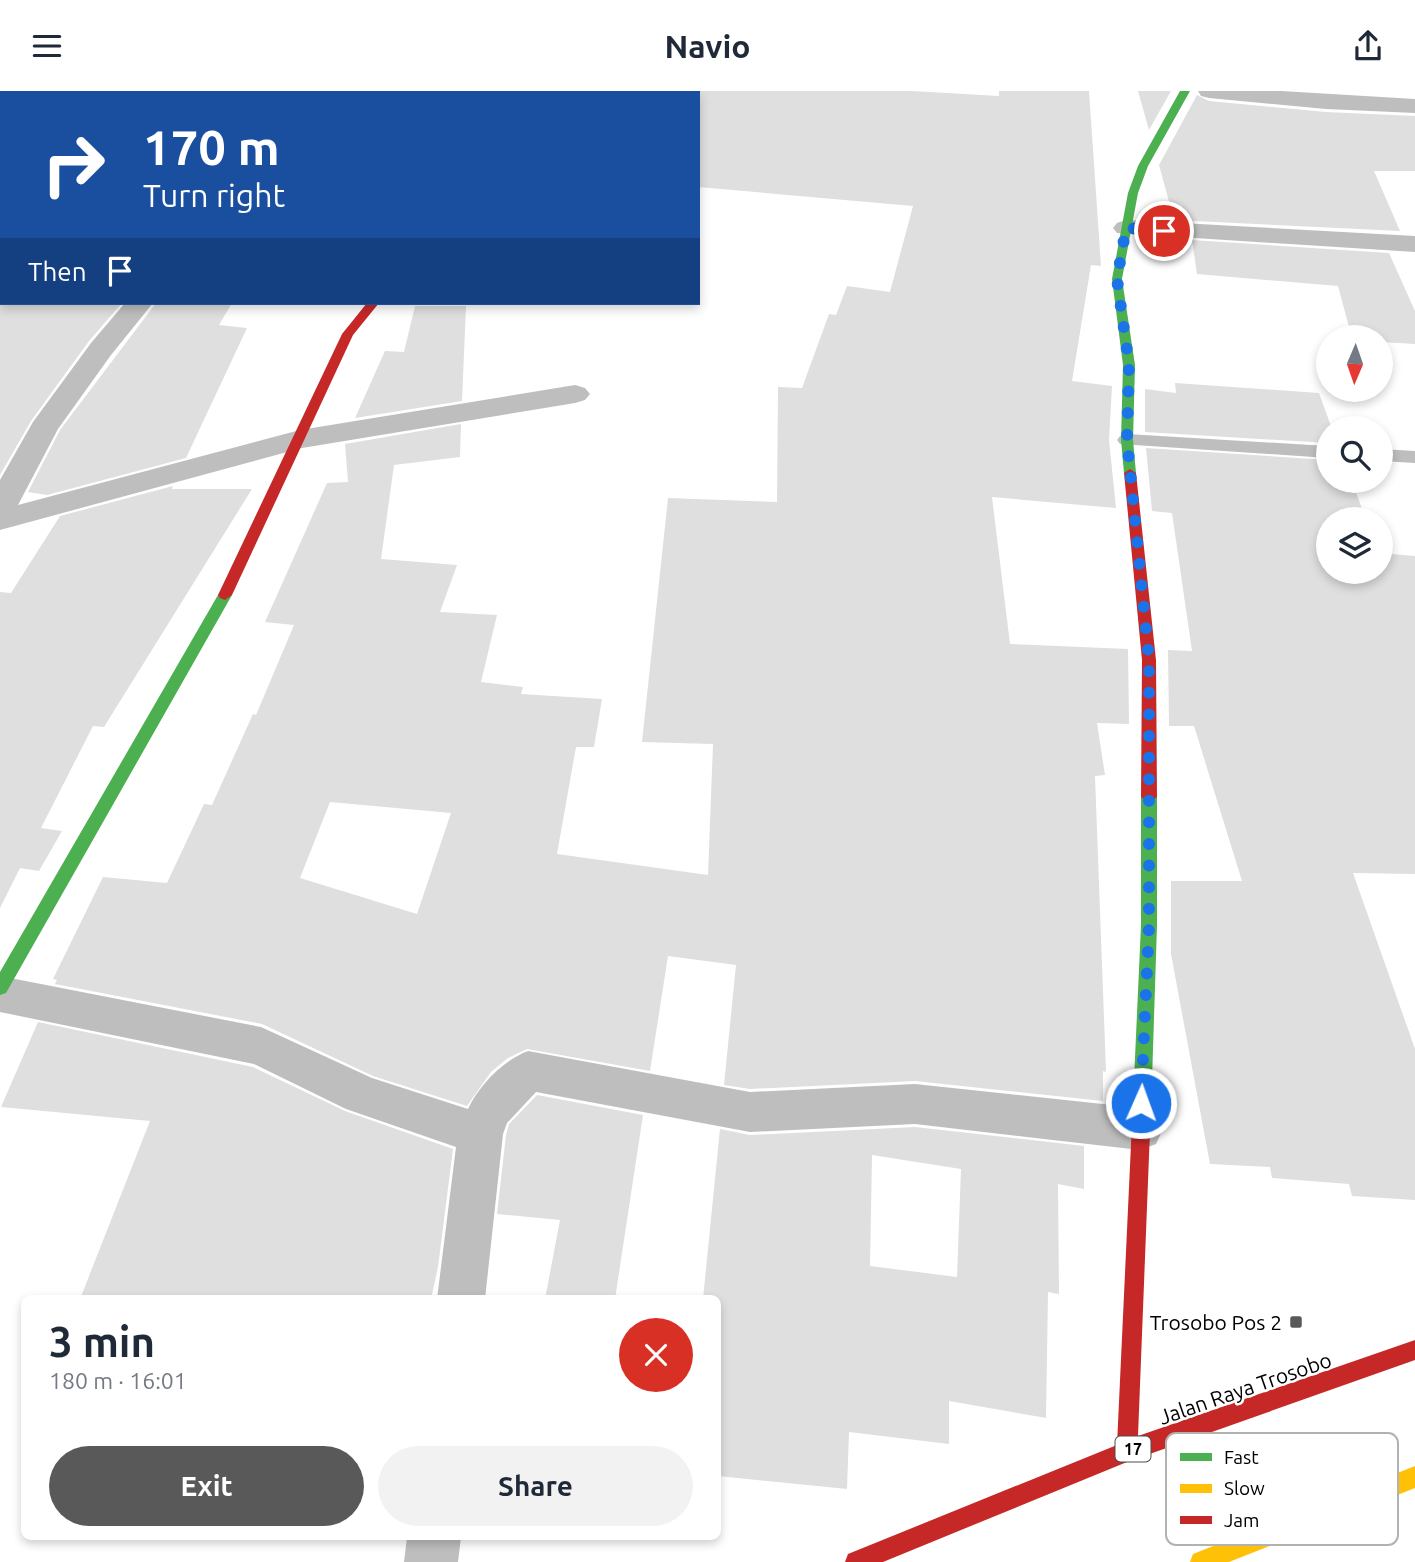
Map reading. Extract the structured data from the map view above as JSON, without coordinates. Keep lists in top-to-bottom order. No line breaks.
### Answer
{"streets":{"main road":["Jalan Raya Trosobo","17"]},"places":{"transit":["Trosobo Pos 2"]},"legend":["Fast","Slow","Jam"],"north":"bottom","page":{"header":"Navio","turn":["170 m","Turn right"],"then":"Then","heading":["3 min","180 m · 16:01"],"buttons":["Exit","Share"]}}
